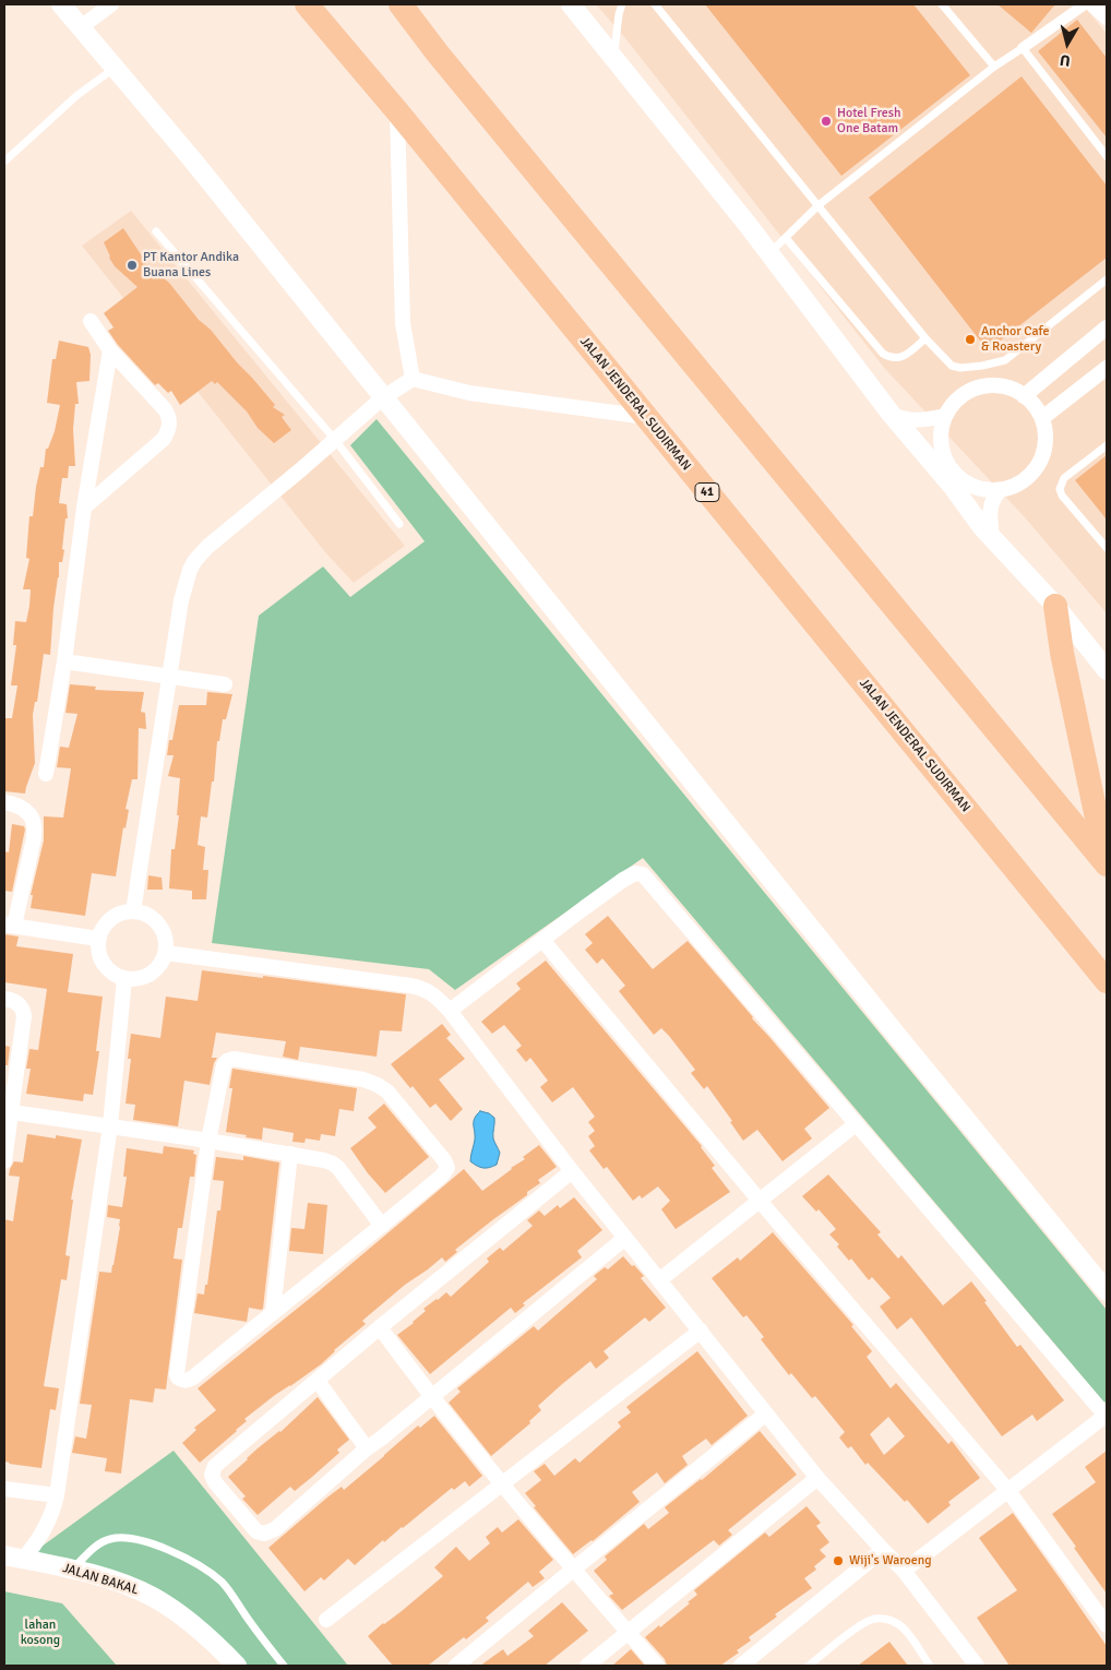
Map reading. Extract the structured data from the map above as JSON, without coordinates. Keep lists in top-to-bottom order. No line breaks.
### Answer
{"streets":{"highway":["JALAN JENDERAL SUDIRMAN","41"],"street":["JALAN BAKAL"]},"parks":["lahan kosong"],"places":["Hotel Fresh One Batam","PT Kantor Andika Buana Lines","Anchor Cafe & Roastery","Wiji's Waroeng"],"north":"bottom"}
